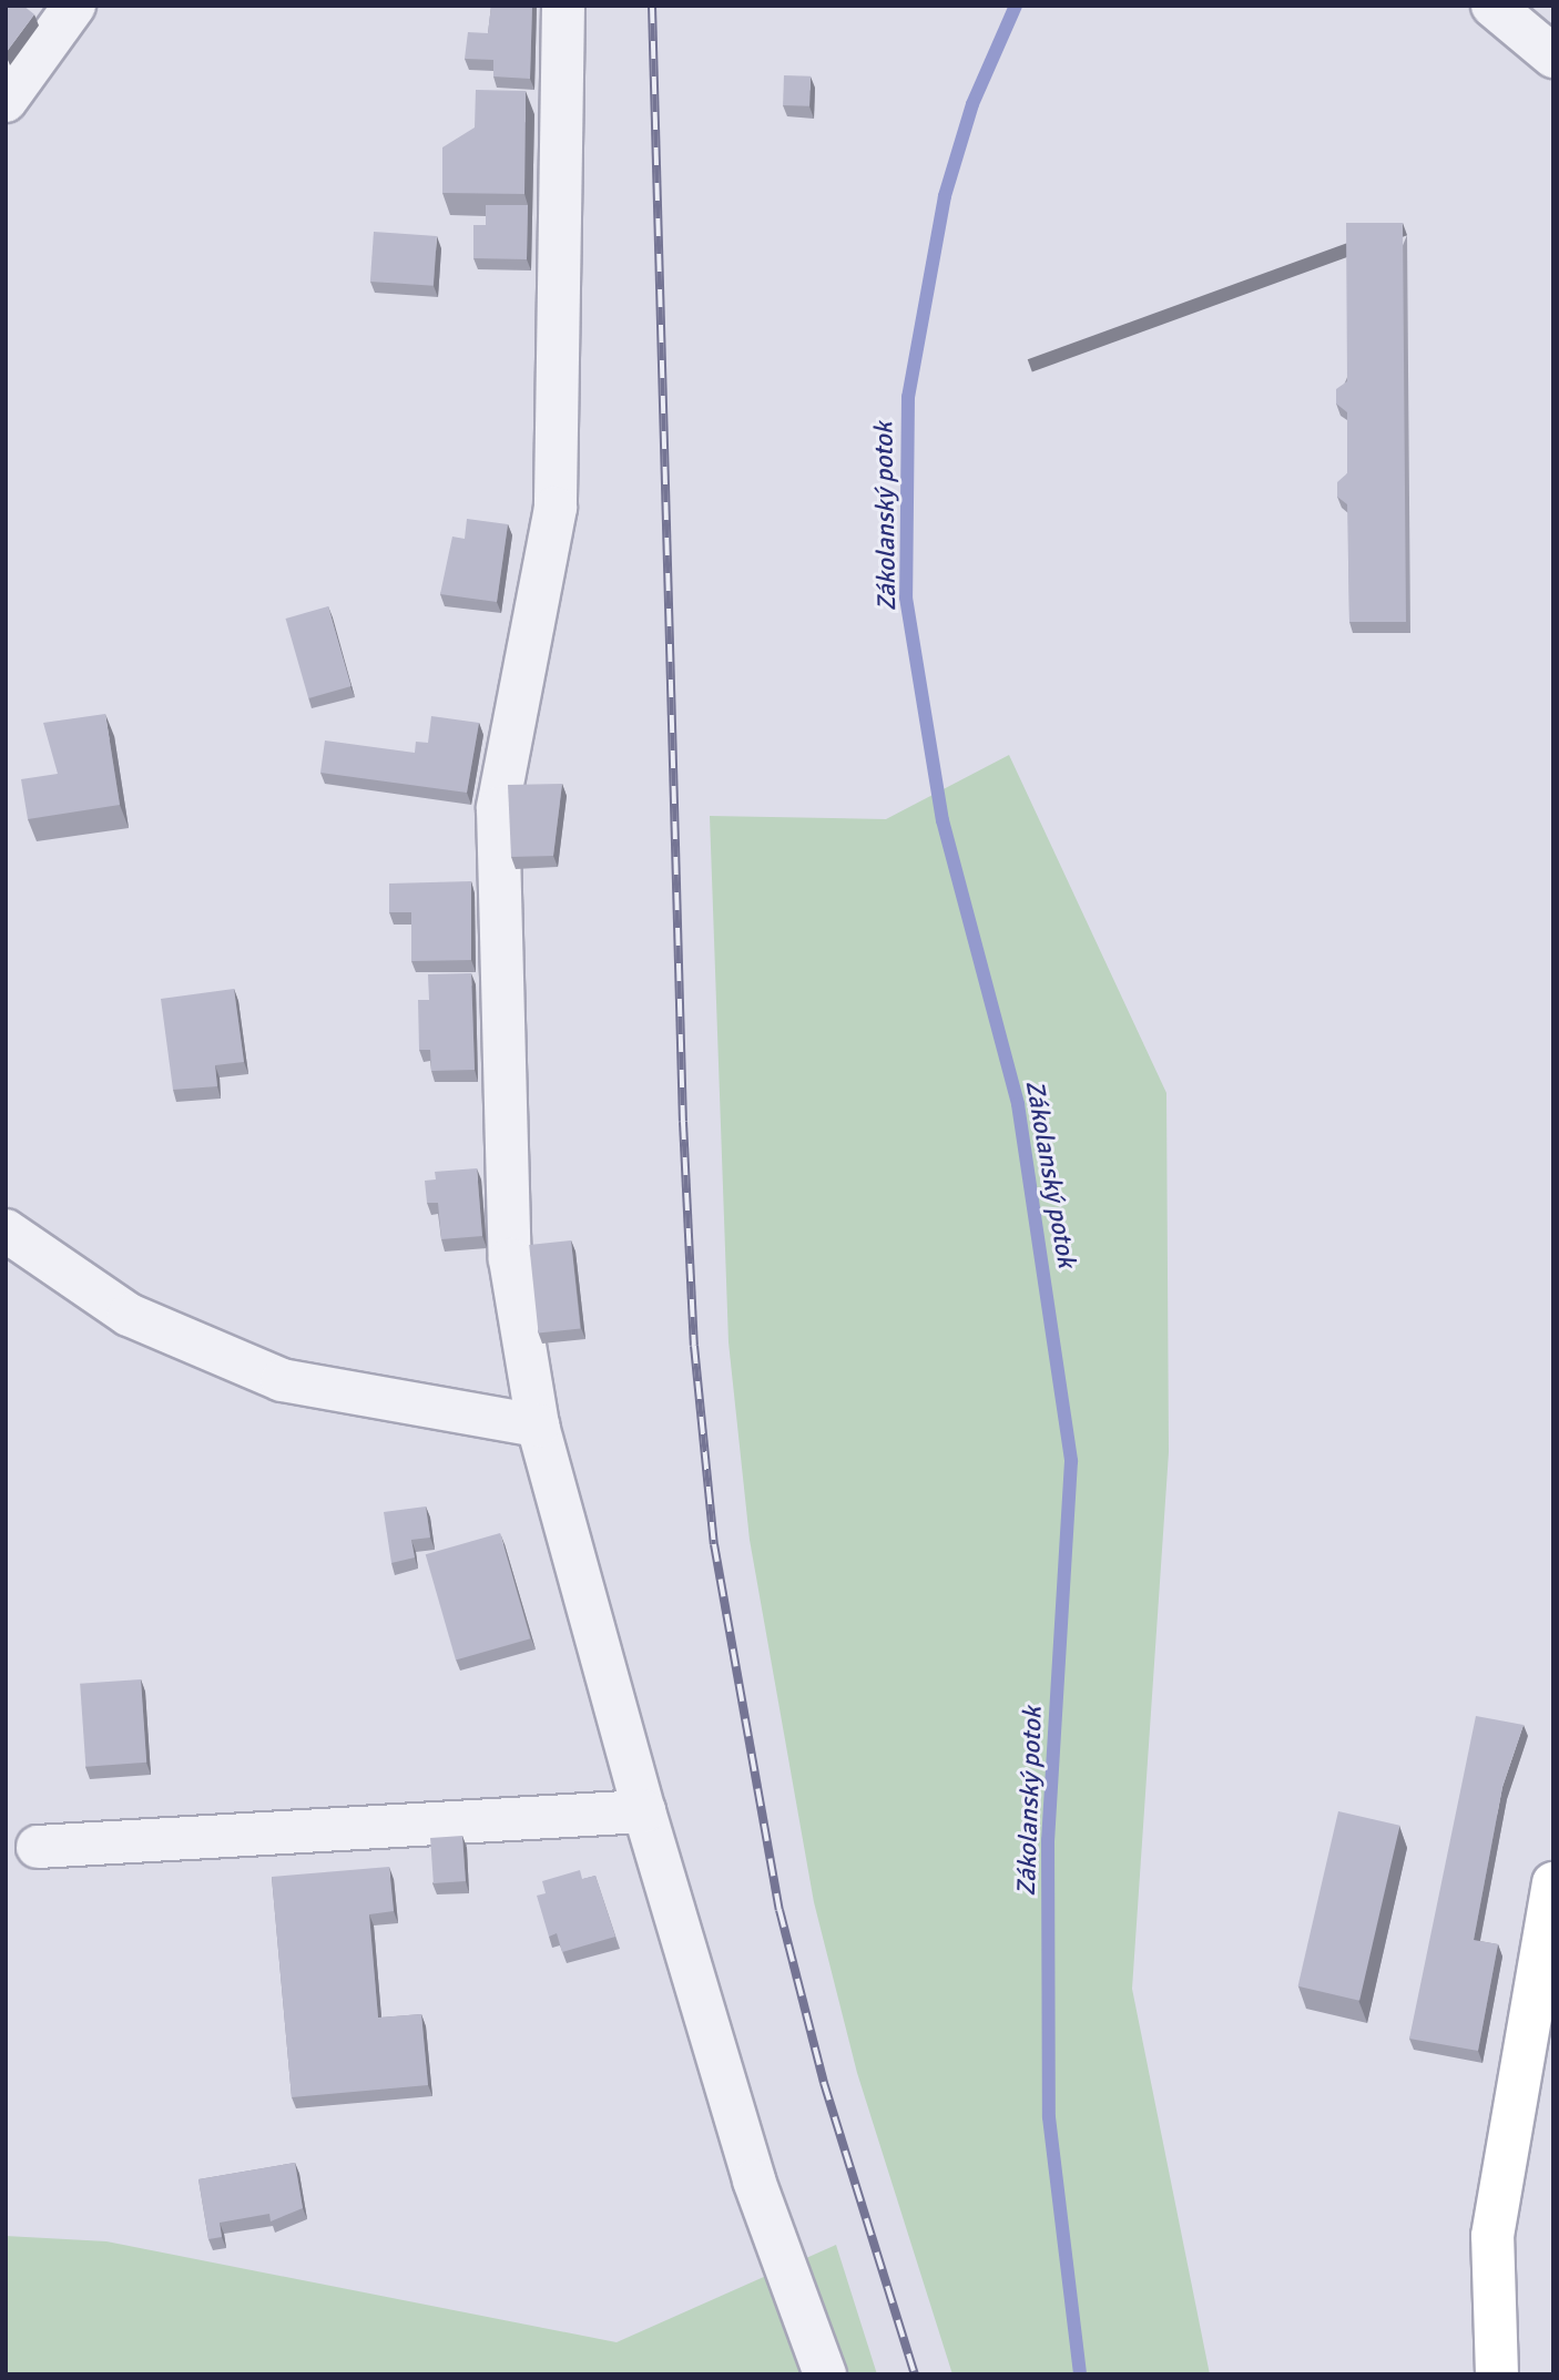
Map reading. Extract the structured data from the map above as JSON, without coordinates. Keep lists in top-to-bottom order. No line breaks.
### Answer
{"water":["Zákolanský potok"]}
